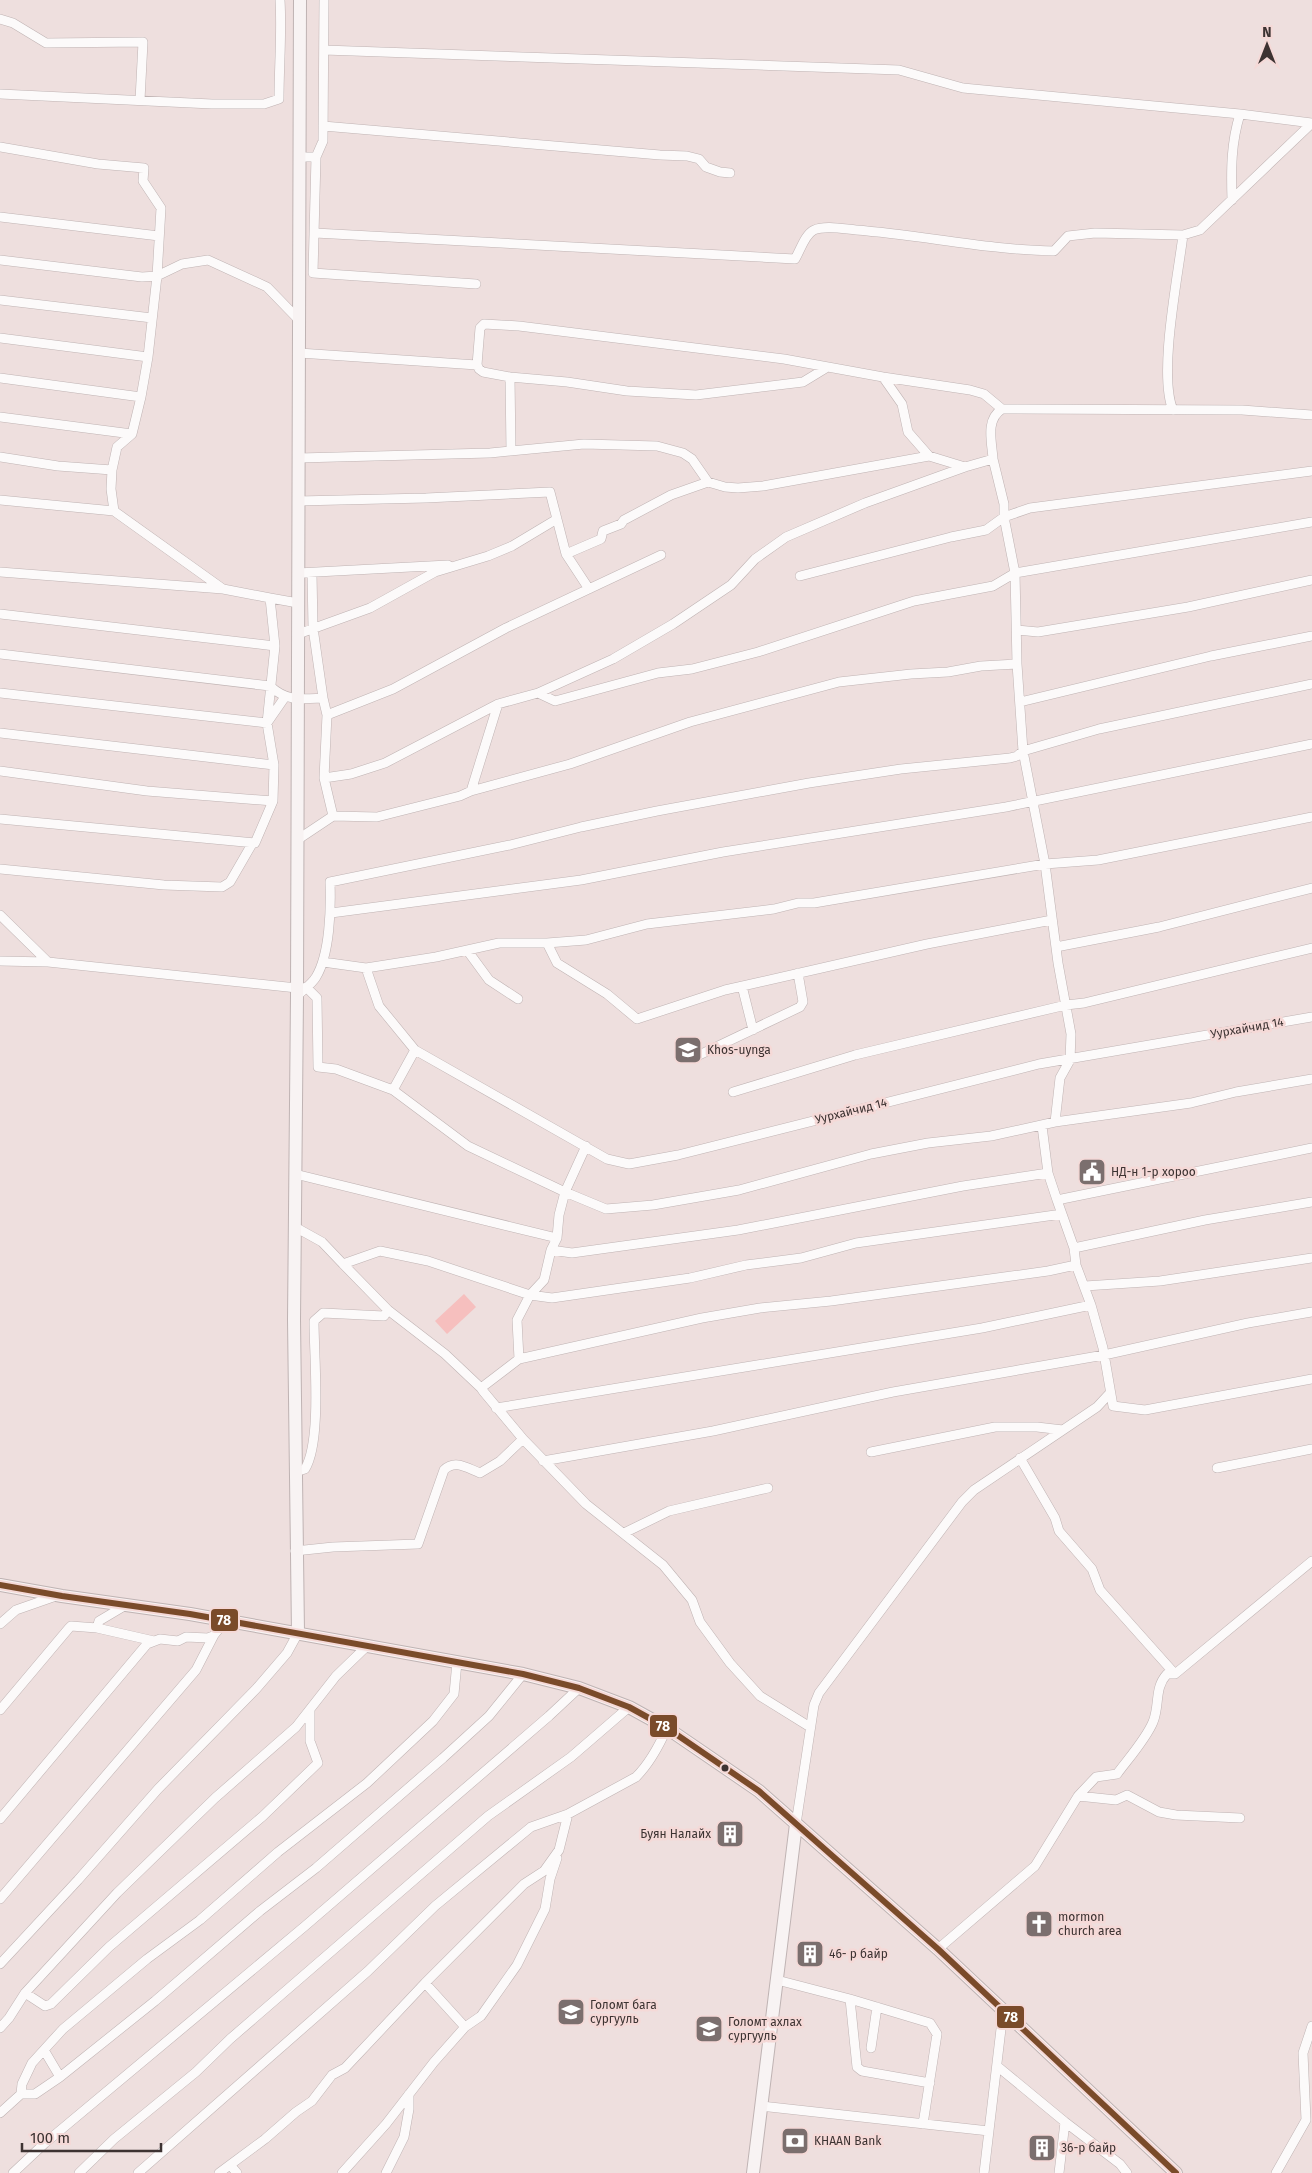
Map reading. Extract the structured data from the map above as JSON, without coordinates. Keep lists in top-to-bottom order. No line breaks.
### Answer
{"streets":{"street":["Уурхайчид 14"]},"places":{"school or university":["Khos-uynga","Голомт бага сургууль","Голомт ахлах сургууль"],"public building":["НД-н 1-р хороо"],"building":["Буян Налайх","46- р байр","36-р байр"],"church":["mormon church area"],"bank":["KHAAN Bank"]},"lines":["transit line 78"],"scale_bar":"100 m","north":"top"}
